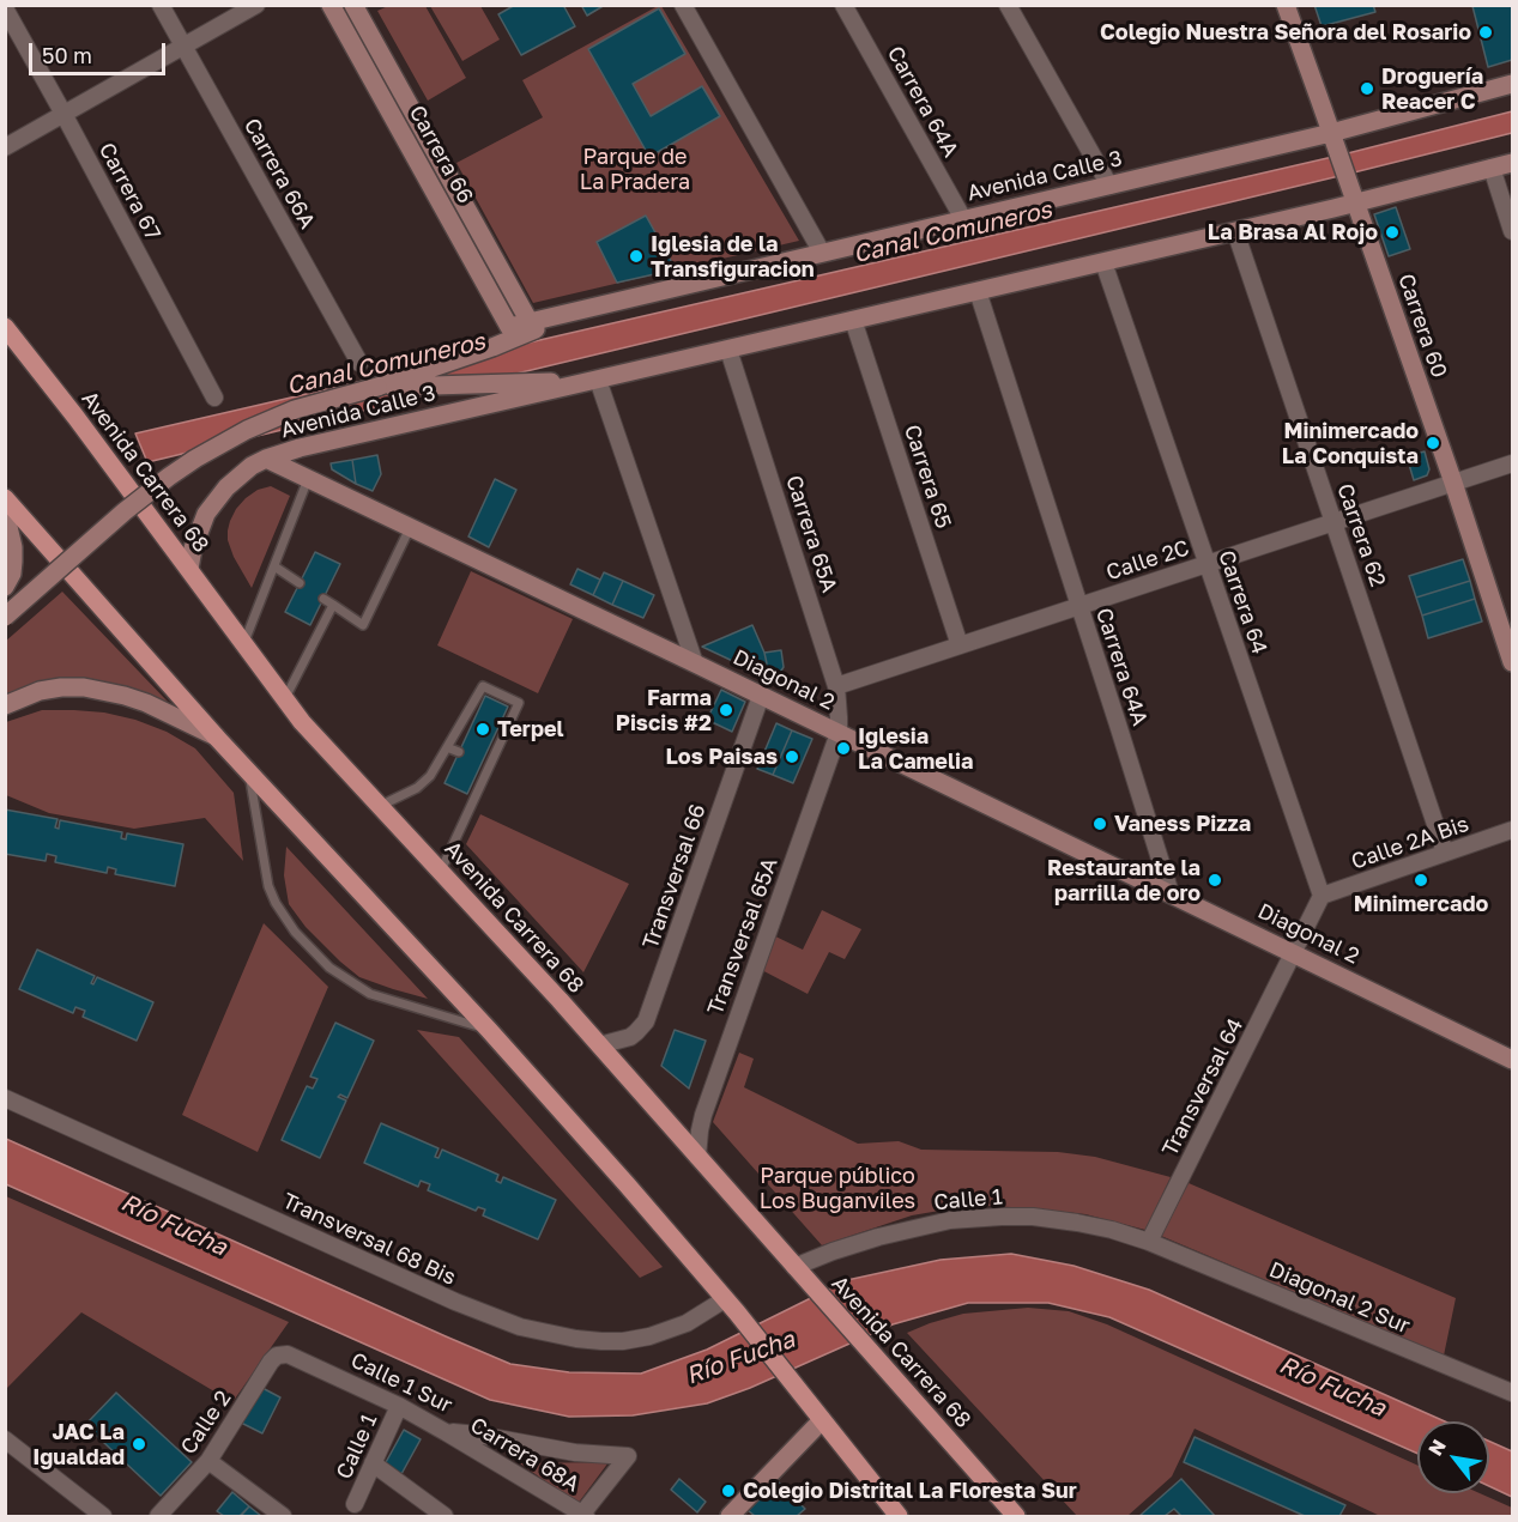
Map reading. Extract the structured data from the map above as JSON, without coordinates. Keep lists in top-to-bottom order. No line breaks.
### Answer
{"streets":{"main road":["Carrera 66","Avenida Calle 3","Carrera 60","Avenida Carrera 68","Diagonal 2"],"street":["Carrera 64A","Carrera 66A","Carrera 67","Carrera 65","Carrera 65A","Carrera 62","Calle 2C","Carrera 64","Calle 2A Bis","Transversal 66","Transversal 65A","Transversal 64","Calle 1","Transversal 68 Bis","Diagonal 2 Sur","Calle 1 Sur","Calle 2","Carrera 68A"]},"crossings":[["Carrera 64A","Avenida Calle 3"],["Carrera 64A","Calle 2C"],["Carrera 64A","Diagonal 2"],["Carrera 66","Avenida Calle 3"],["Avenida Calle 3","Carrera 60"],["Avenida Calle 3","Avenida Carrera 68"],["Avenida Calle 3","Carrera 65"],["Avenida Calle 3","Carrera 65A"],["Avenida Calle 3","Carrera 62"],["Avenida Calle 3","Carrera 64"],["Avenida Calle 3","Diagonal 2"],["Carrera 60","Calle 2C"],["Avenida Carrera 68","Transversal 66"],["Avenida Carrera 68","Transversal 65A"],["Avenida Carrera 68","Calle 1"],["Carrera 65","Calle 2C"],["Carrera 65A","Calle 2C"],["Carrera 65A","Diagonal 2"],["Carrera 65A","Transversal 65A"],["Carrera 62","Calle 2C"],["Carrera 62","Calle 2A Bis"],["Calle 2C","Carrera 64"],["Carrera 64","Calle 2A Bis"],["Diagonal 2","Transversal 66"],["Diagonal 2","Transversal 65A"],["Diagonal 2","Transversal 64"],["Transversal 64","Calle 1"],["Transversal 64","Diagonal 2 Sur"],["Calle 1","Diagonal 2 Sur"],["Calle 1","Calle 1 Sur"],["Calle 1 Sur","Calle 2"],["Calle 1 Sur","Carrera 68A"]],"water":["Canal Comuneros","Río Fucha"],"parks":["Parque de La Pradera","Parque público Los Buganviles"],"places":["Colegio Nuestra Señora del Rosario","Droguería Reacer C","La Brasa Al Rojo","Iglesia de la Transfiguracion","Minimercado La Conquista","Farma Piscis #2","Terpel","Iglesia La Camelia","Los Paisas","Vaness Pizza","Restaurante la parrilla de oro","Minimercado","JAC La Igualdad","Colegio Distrital La Floresta Sur"],"scale_bar":"50 m","north":"top left"}
